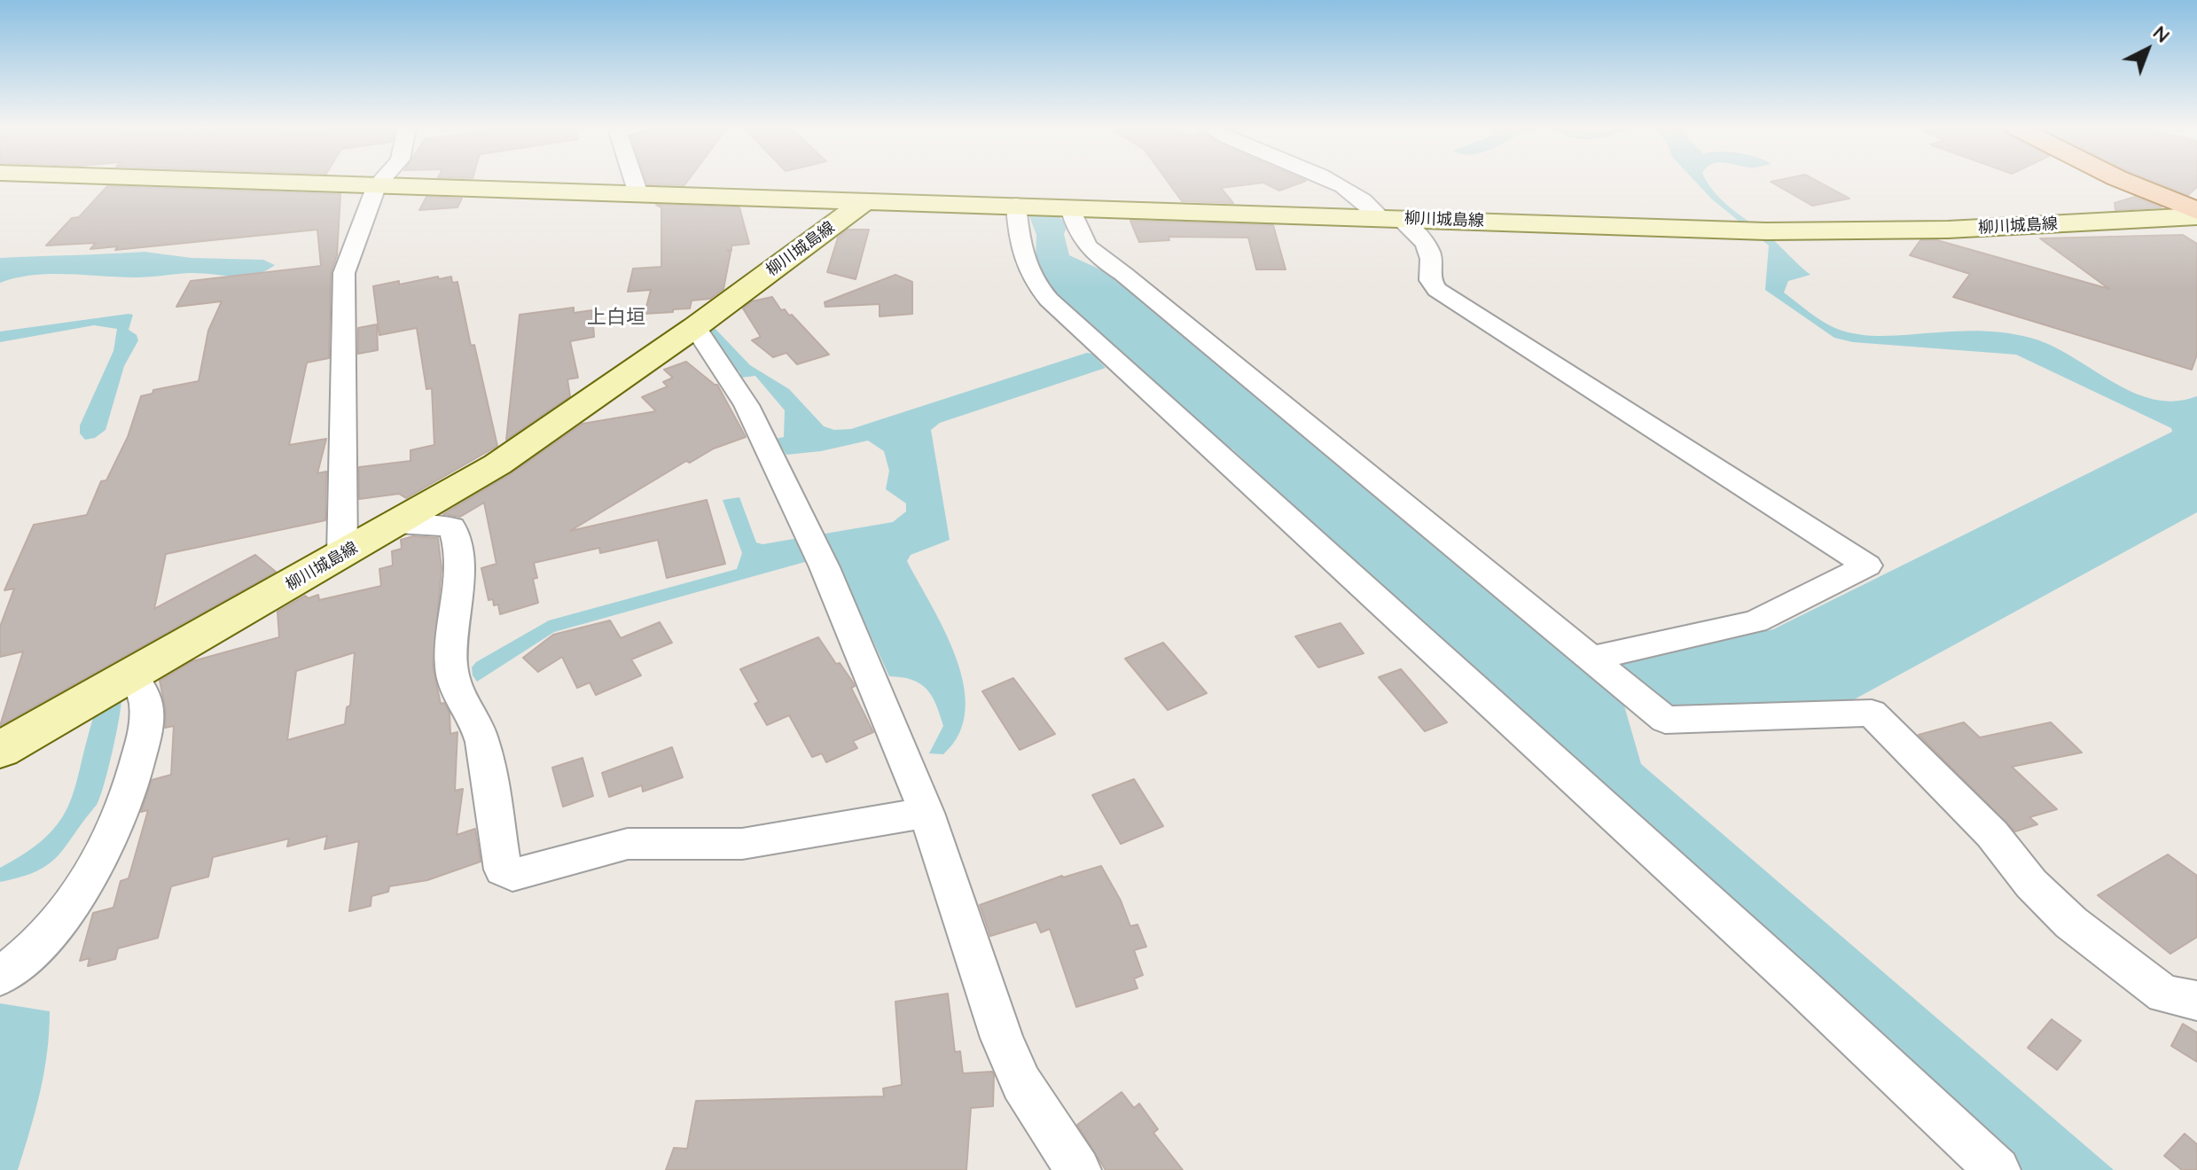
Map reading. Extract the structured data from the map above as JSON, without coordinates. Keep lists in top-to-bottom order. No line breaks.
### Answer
{"streets":{"main road":["柳川城島線"]},"districts":["上白垣"],"north":"top right"}
